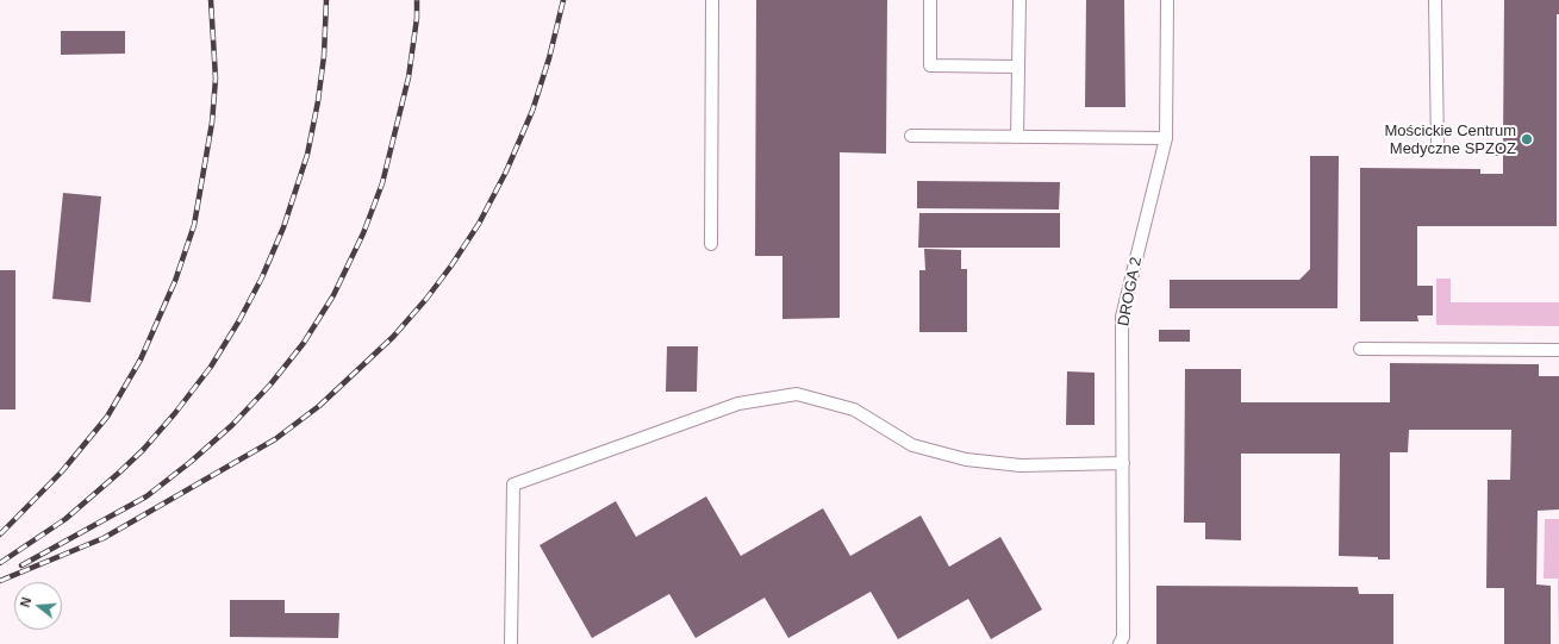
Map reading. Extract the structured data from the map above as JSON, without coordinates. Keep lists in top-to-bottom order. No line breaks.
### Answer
{"streets":{"lane":["DROGA 2"]},"places":["Mościckie Centrum Medyczne SPZOZ"],"north":"left"}
